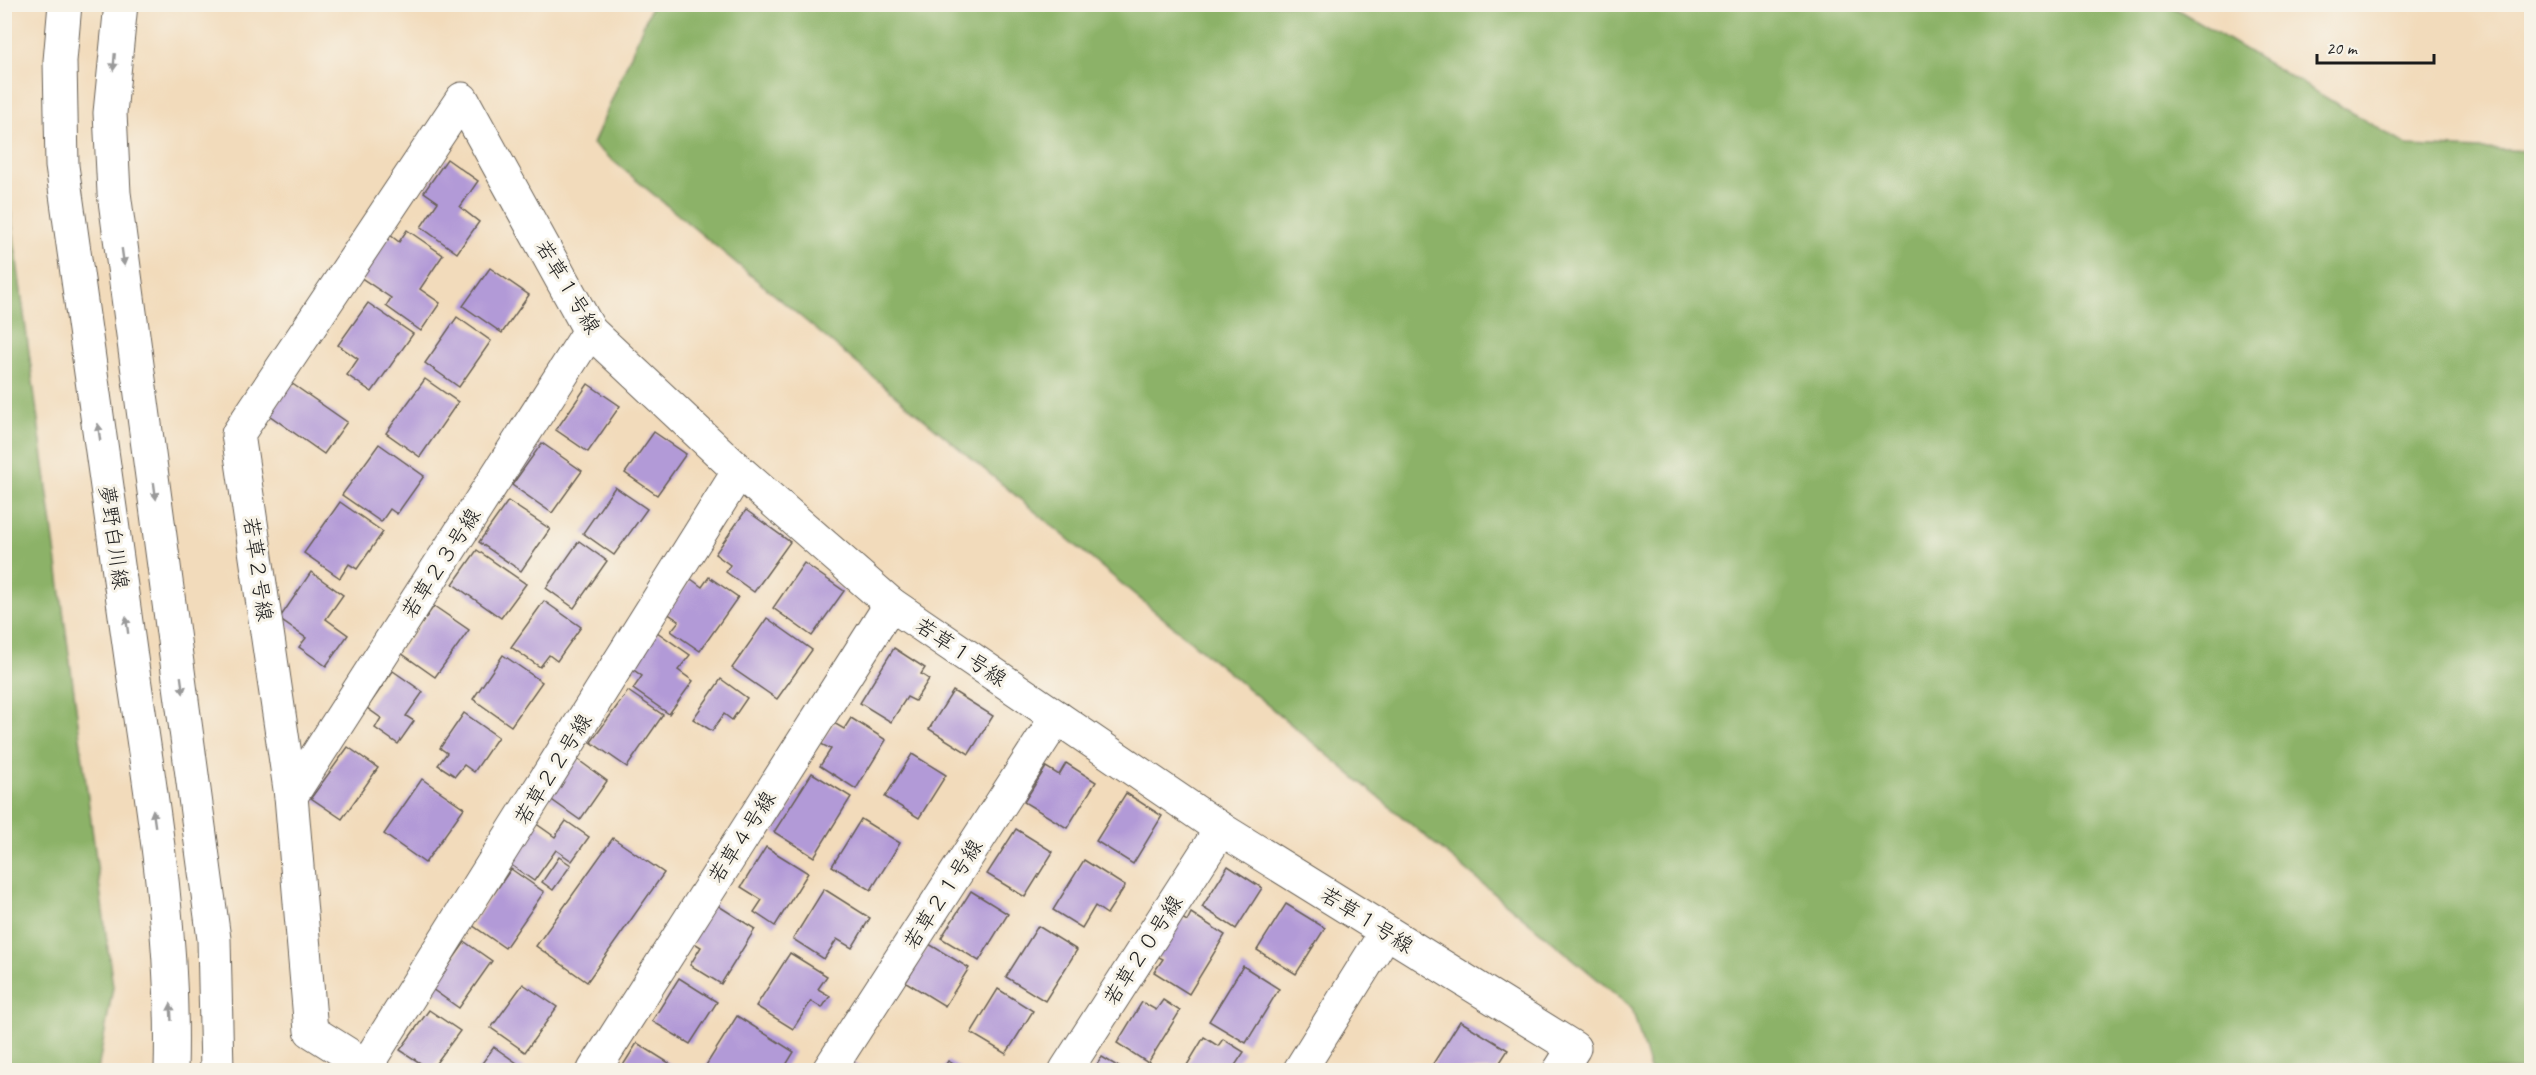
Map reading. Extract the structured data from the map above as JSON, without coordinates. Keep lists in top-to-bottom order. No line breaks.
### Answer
{"streets":{"street":["若草１号線","夢野白川線","若草２３号線","若草２号線","若草２２号線","若草４号線","若草２１号線","若草２０号線"]},"crossings":[["若草１号線","若草２３号線"],["若草１号線","若草２号線"],["若草１号線","若草２２号線"],["若草１号線","若草４号線"],["若草１号線","若草２１号線"],["若草１号線","若草２０号線"],["若草２３号線","若草２号線"],["若草２号線","若草２２号線"]],"scale_bar":"20 m"}
